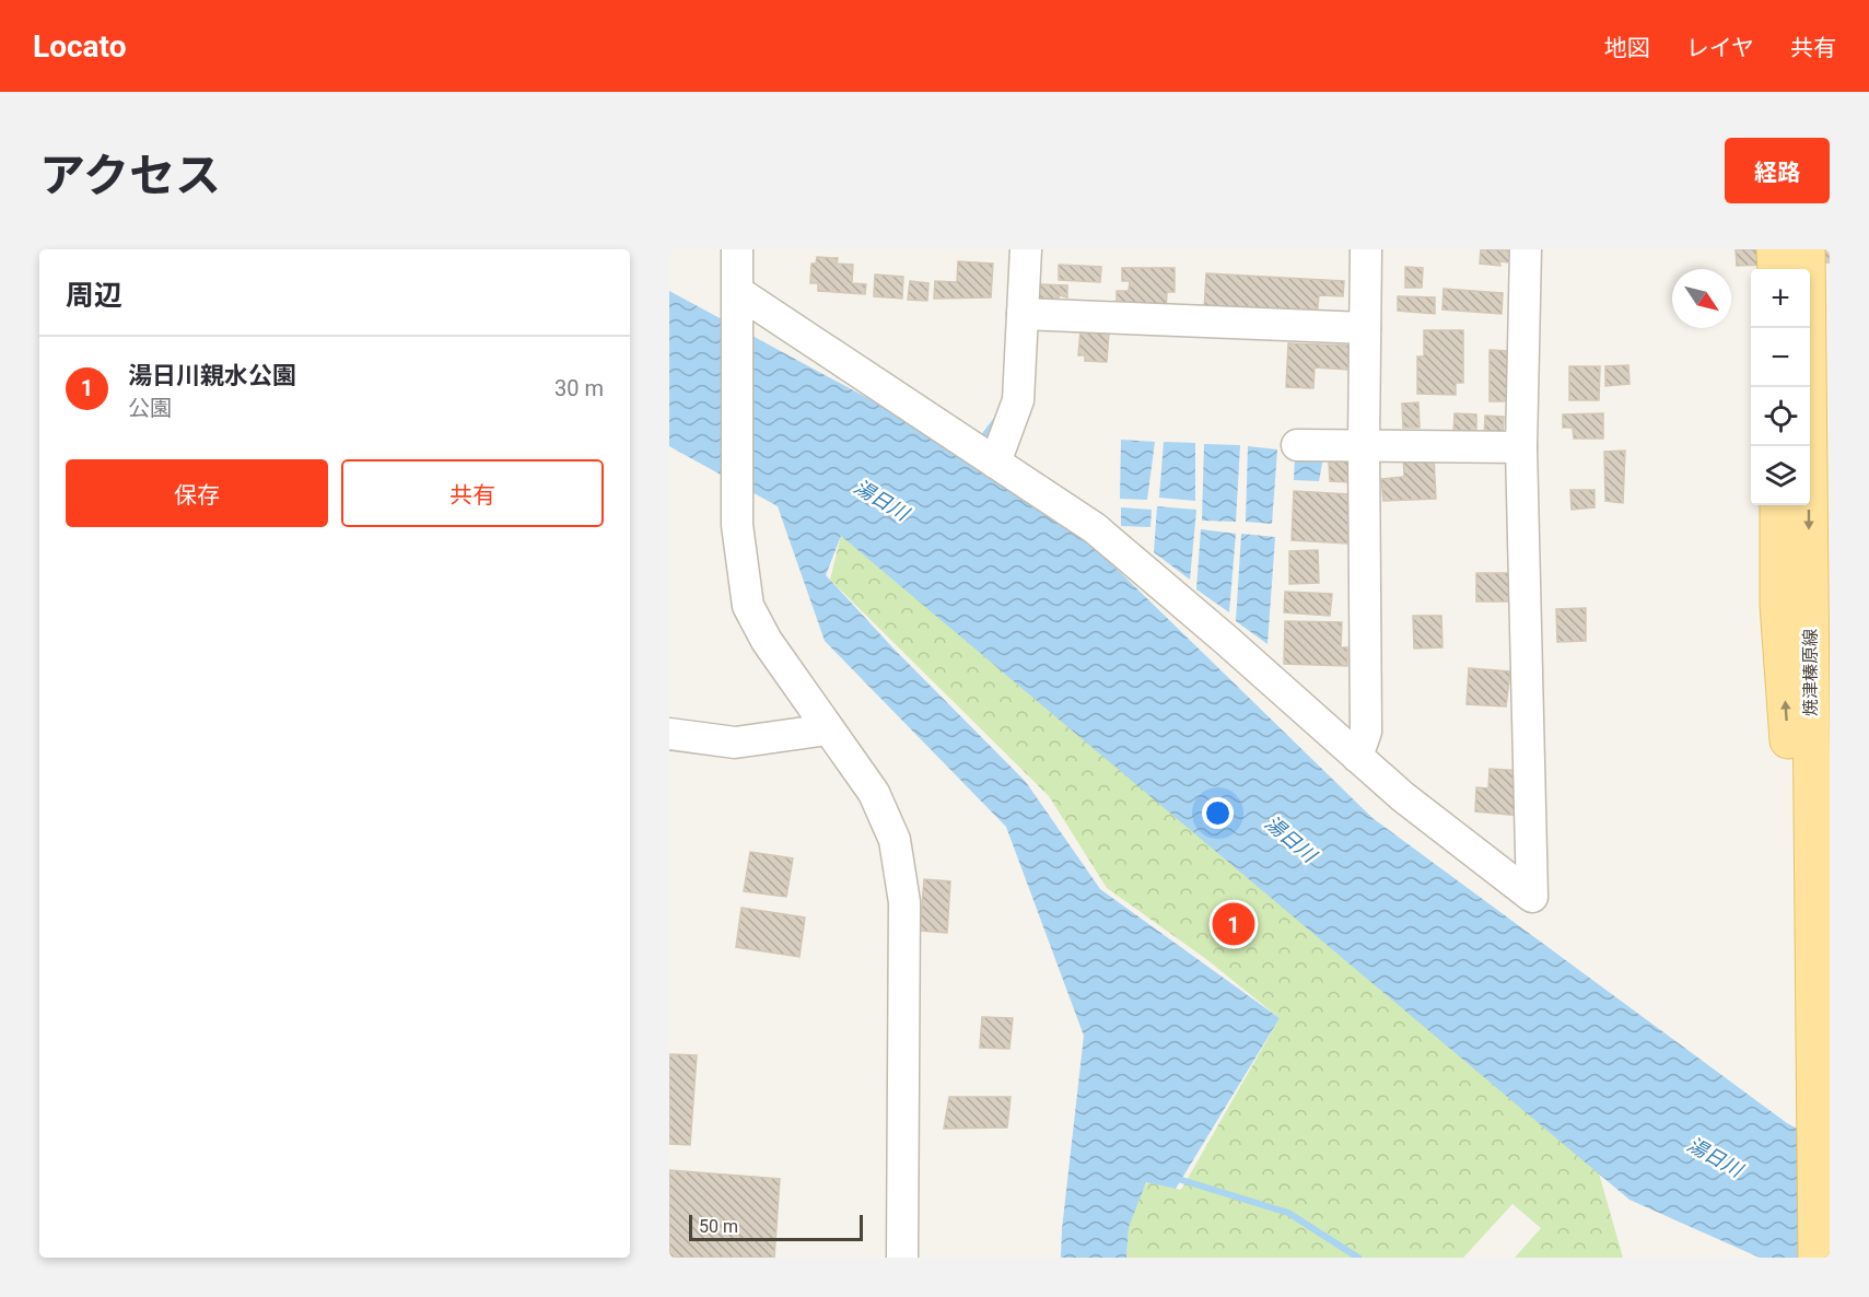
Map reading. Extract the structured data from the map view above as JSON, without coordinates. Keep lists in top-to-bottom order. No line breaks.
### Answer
{"streets":{"main road":["焼津榛原線"]},"water":["湯日川"],"scale_bar":"50 m","north":"bottom right","page":{"header":"Locato","nav":["地図","レイヤ","共有"],"title":"アクセス","buttons":["経路",["保存","共有"]],"heading":"周辺","map_buttons":["+","−"],"list":[{"mark":"1","name":"湯日川親水公園","note":"公園","value":"30 m"}],"pins":"1","scale":"50 m"}}
